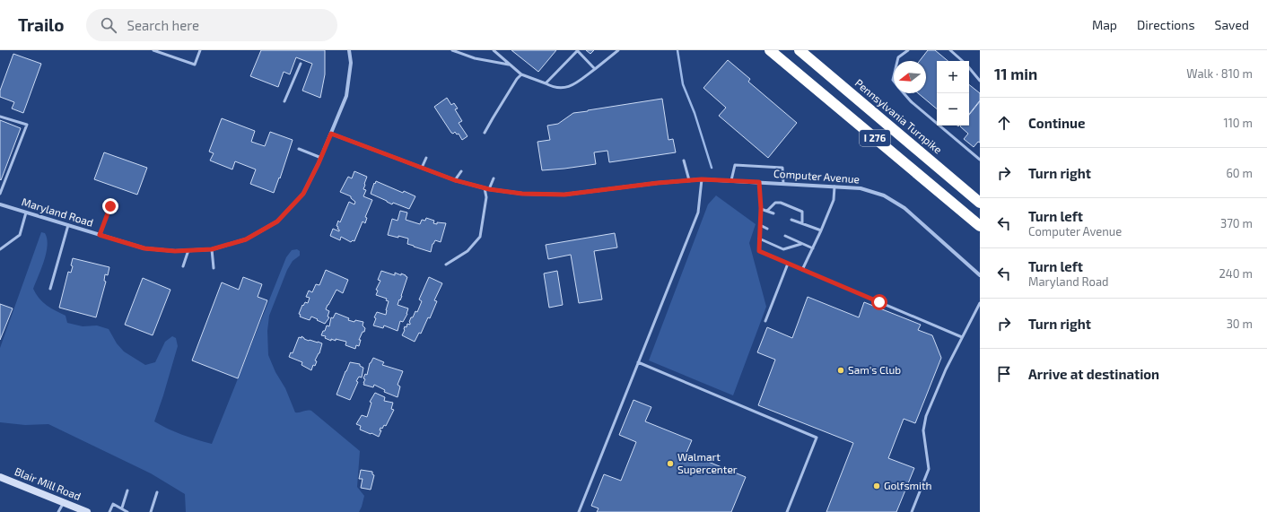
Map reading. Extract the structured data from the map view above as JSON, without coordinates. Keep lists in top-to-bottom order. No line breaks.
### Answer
{"streets":{"highway":["Pennsylvania Turnpike","I 276"],"main road":["Blair Mill Road"],"street":["Computer Avenue","Maryland Road"]},"crossings":[["Computer Avenue","Maryland Road"]],"places":["Sam's Club","Walmart Supercenter","Golfsmith"],"north":"left","page":{"header":"Trailo","search":"Search here","nav":["Map","Directions","Saved"],"heading":["11 min","Walk · 810 m"],"map_buttons":["+","−"],"list":[["Continue","110 m"],["Turn right","60 m"],["Turn left","Computer Avenue","370 m"],["Turn left","Maryland Road","240 m"],["Turn right","30 m"],"Arrive at destination"]}}
